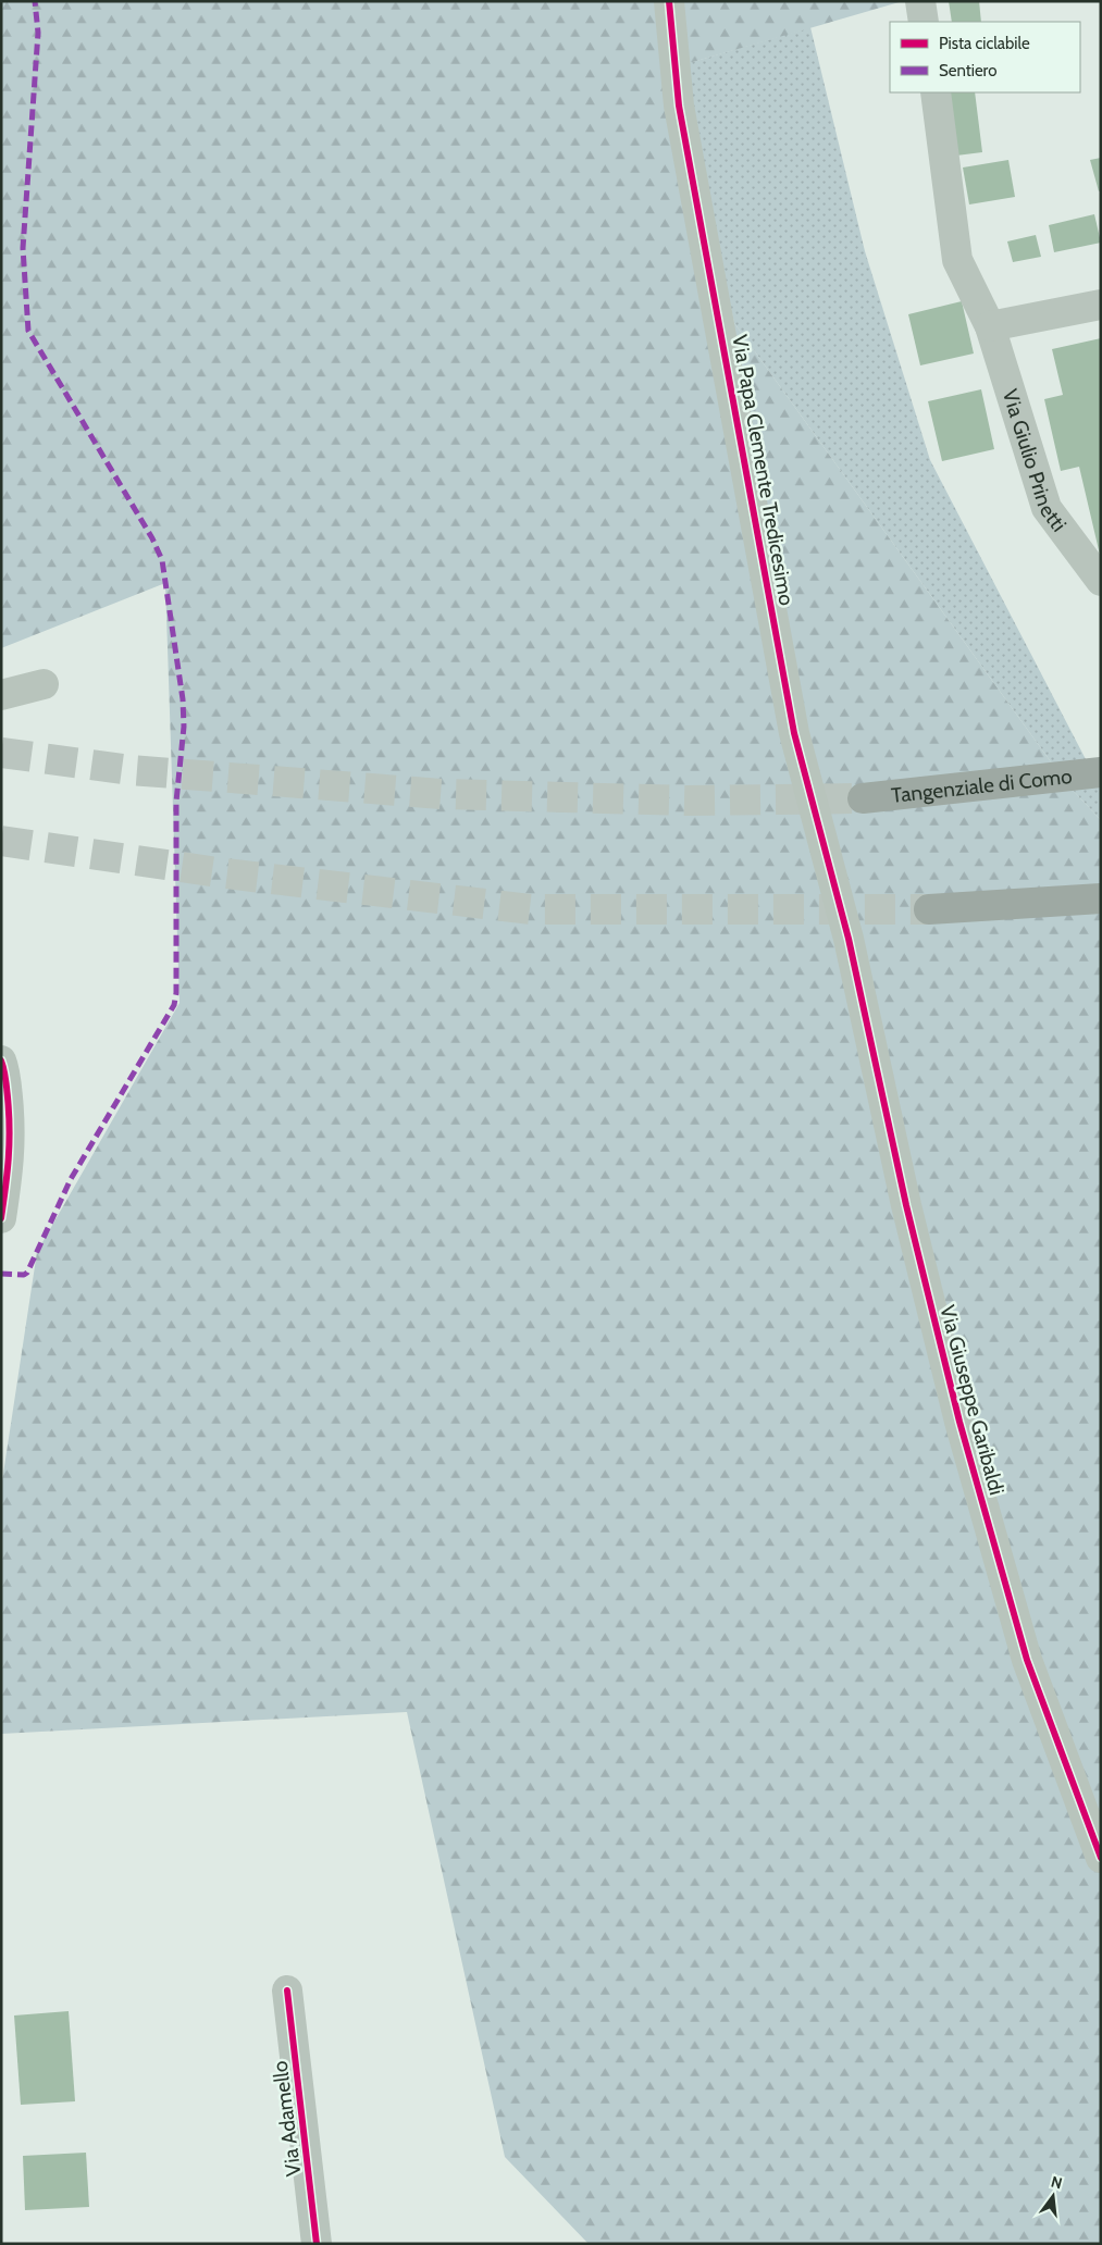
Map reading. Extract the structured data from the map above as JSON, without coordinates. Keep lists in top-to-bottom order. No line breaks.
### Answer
{"streets":{"highway":["Tangenziale di Como"],"street":["Via Giulio Prinetti","Via Papa Clemente Tredicesimo","Via Giuseppe Garibaldi","Via Adamello"]},"crossings":[["Via Papa Clemente Tredicesimo","Via Giuseppe Garibaldi"]],"legend":["Pista ciclabile","Sentiero"],"north":"top"}
